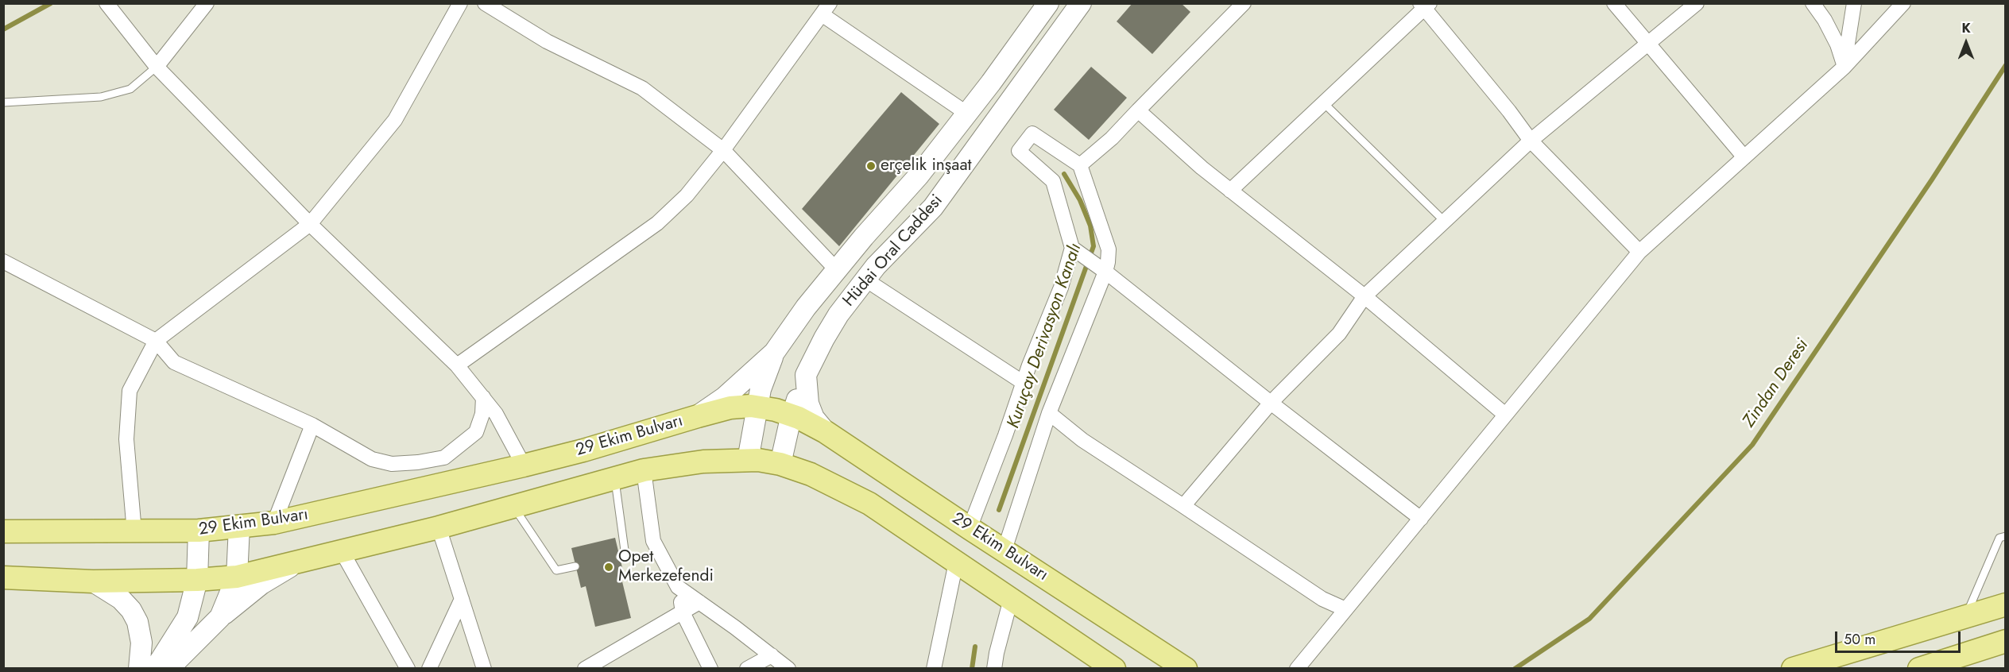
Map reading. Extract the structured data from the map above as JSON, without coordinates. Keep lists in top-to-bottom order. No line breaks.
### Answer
{"streets":{"main road":["29 Ekim Bulvarı"],"street":["Hüdai Oral Caddesi"]},"crossings":[["Hüdai Oral Caddesi","29 Ekim Bulvarı"]],"water":["Kuruçay Derivasyon Kanalı","Zindan Deresi"],"places":["erçelik inşaat","Opet Merkezefendi"],"scale_bar":"50 m","north":"top"}
